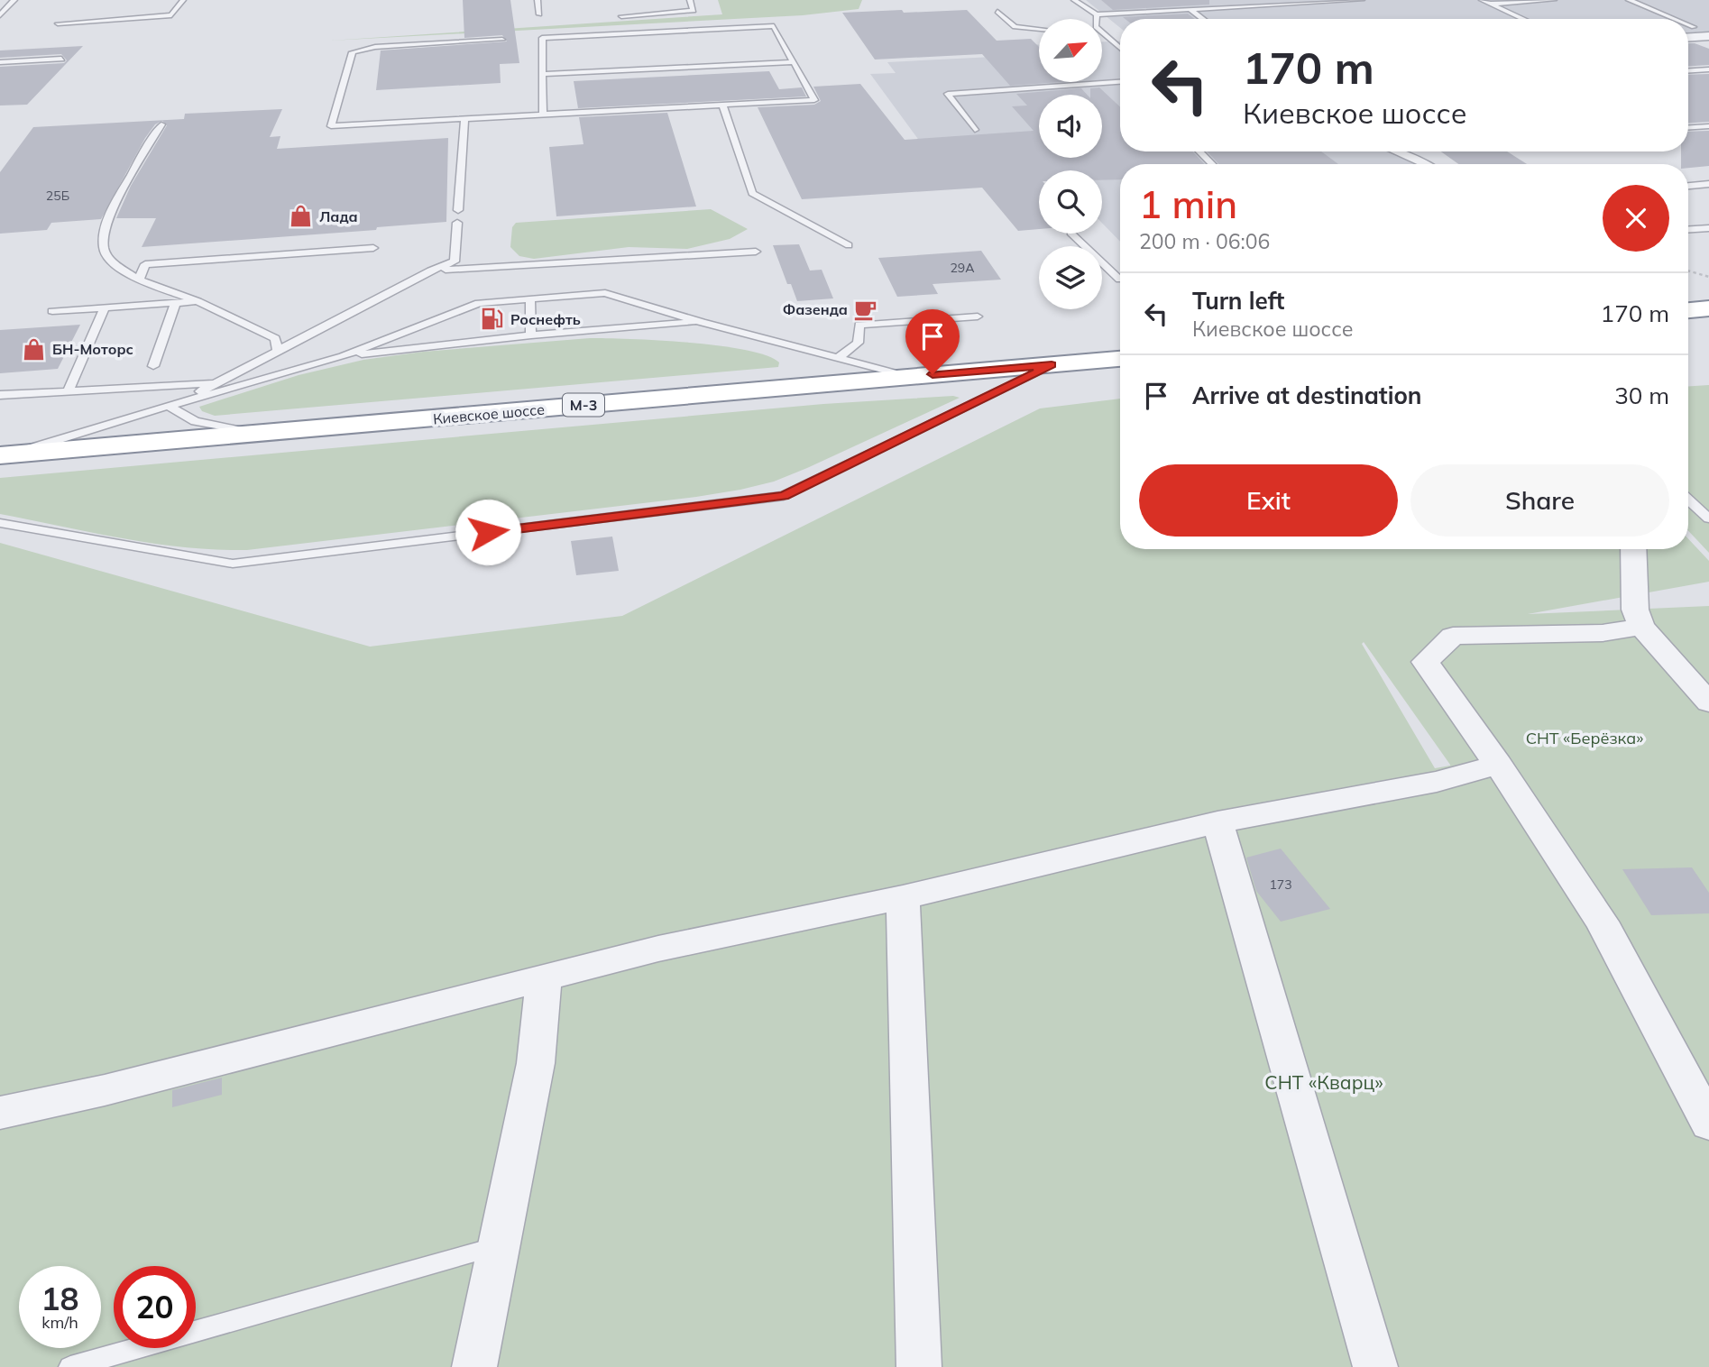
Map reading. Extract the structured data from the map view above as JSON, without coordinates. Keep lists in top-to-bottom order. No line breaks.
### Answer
{"streets":{"highway":["М-3","Киевское шоссе"]},"parks":["СНТ «Берёзка»","СНТ «Кварц»"],"places":{"shop":["Лада","БН-Моторс"],"cafe":["Фазенда"],"fuel station":["Роснефть"]},"house_numbers":["25Б","29А","173"],"north":"top right","page":{"turn":["170 m","Киевское шоссе"],"heading":["1 min","200 m · 06:06"],"list":[{"name":"Turn left","note":"Киевское шоссе","value":"170 m"},{"name":"Arrive at destination","value":"30 m"}],"buttons":["Exit","Share"],"speed":"18 km/h","limit":"20"}}
